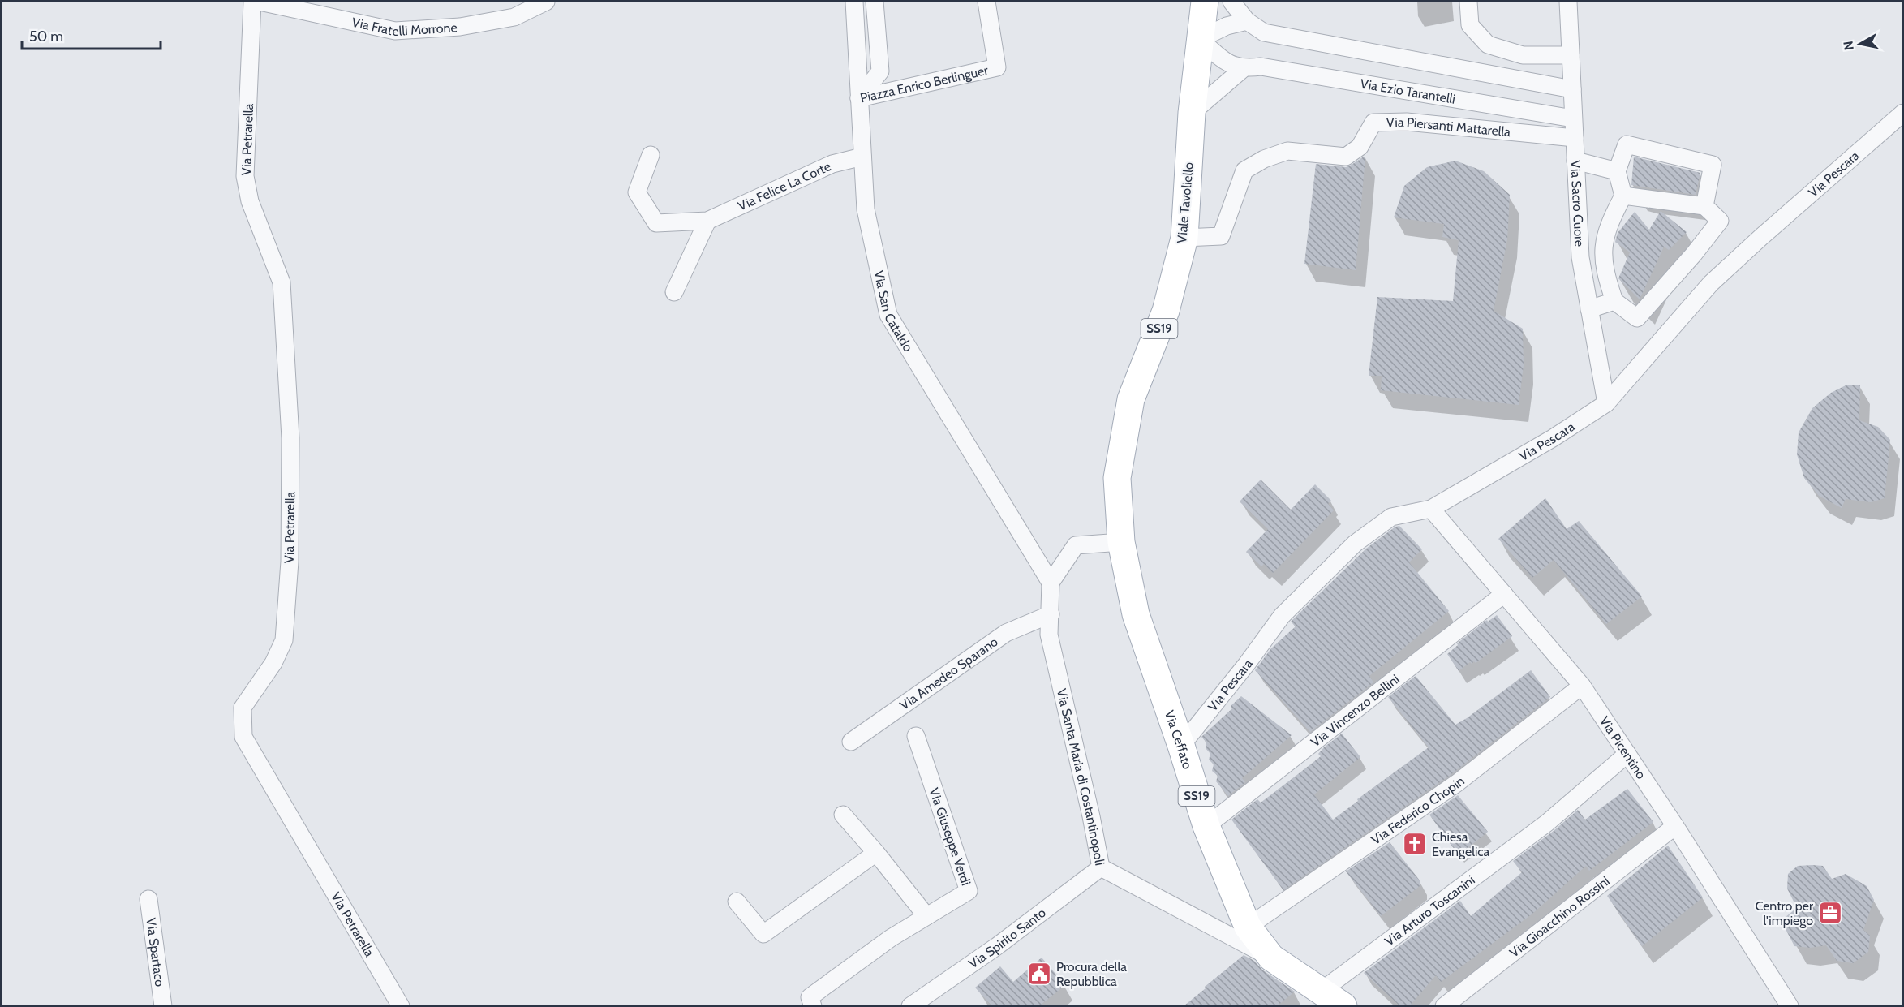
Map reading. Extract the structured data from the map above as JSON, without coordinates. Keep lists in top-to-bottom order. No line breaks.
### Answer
{"streets":{"main road":["Viale Tavoliello","SS19","Via Ceffato"],"street":["Via Fratelli Morrone","Piazza Enrico Berlinguer","Via Ezio Tarantelli","Via Piersanti Mattarella","Via Petrarella","Via Pescara","Via Felice La Corte","Via Sacro Cuore","Via San Cataldo","Via Amedeo Sparano","Via Vincenzo Bellini","Via Picentino","Via Santa Maria di Costantinopoli","Via Federico Chopin","Via Giuseppe Verdi","Via Arturo Toscanini","Via Gioacchino Rossini","Via Spirito Santo","Via Spartaco"]},"crossings":[["Piazza Enrico Berlinguer","Via San Cataldo"],["Via Ezio Tarantelli","Viale Tavoliello"],["Via Ezio Tarantelli","Via Sacro Cuore"],["Via Piersanti Mattarella","Viale Tavoliello"],["Via Piersanti Mattarella","Via Sacro Cuore"],["Via Pescara","Via Sacro Cuore"],["Via Pescara","Via Ceffato"],["Via Pescara","Via Picentino"],["Via Felice La Corte","Via San Cataldo"],["Viale Tavoliello","Via Ceffato"],["Via San Cataldo","Via Santa Maria di Costantinopoli"],["Via Amedeo Sparano","Via Santa Maria di Costantinopoli"],["Via Vincenzo Bellini","Via Ceffato"],["Via Vincenzo Bellini","Via Picentino"],["Via Ceffato","Via Santa Maria di Costantinopoli"],["Via Ceffato","Via Federico Chopin"],["Via Ceffato","Via Arturo Toscanini"],["Via Picentino","Via Federico Chopin"],["Via Picentino","Via Arturo Toscanini"],["Via Picentino","Via Gioacchino Rossini"],["Via Santa Maria di Costantinopoli","Via Spirito Santo"]],"places":{"church":["Chiesa Evangelica"],"office":["Centro per l'impiego"],"public building":["Procura della Repubblica"]},"scale_bar":"50 m","north":"left"}
